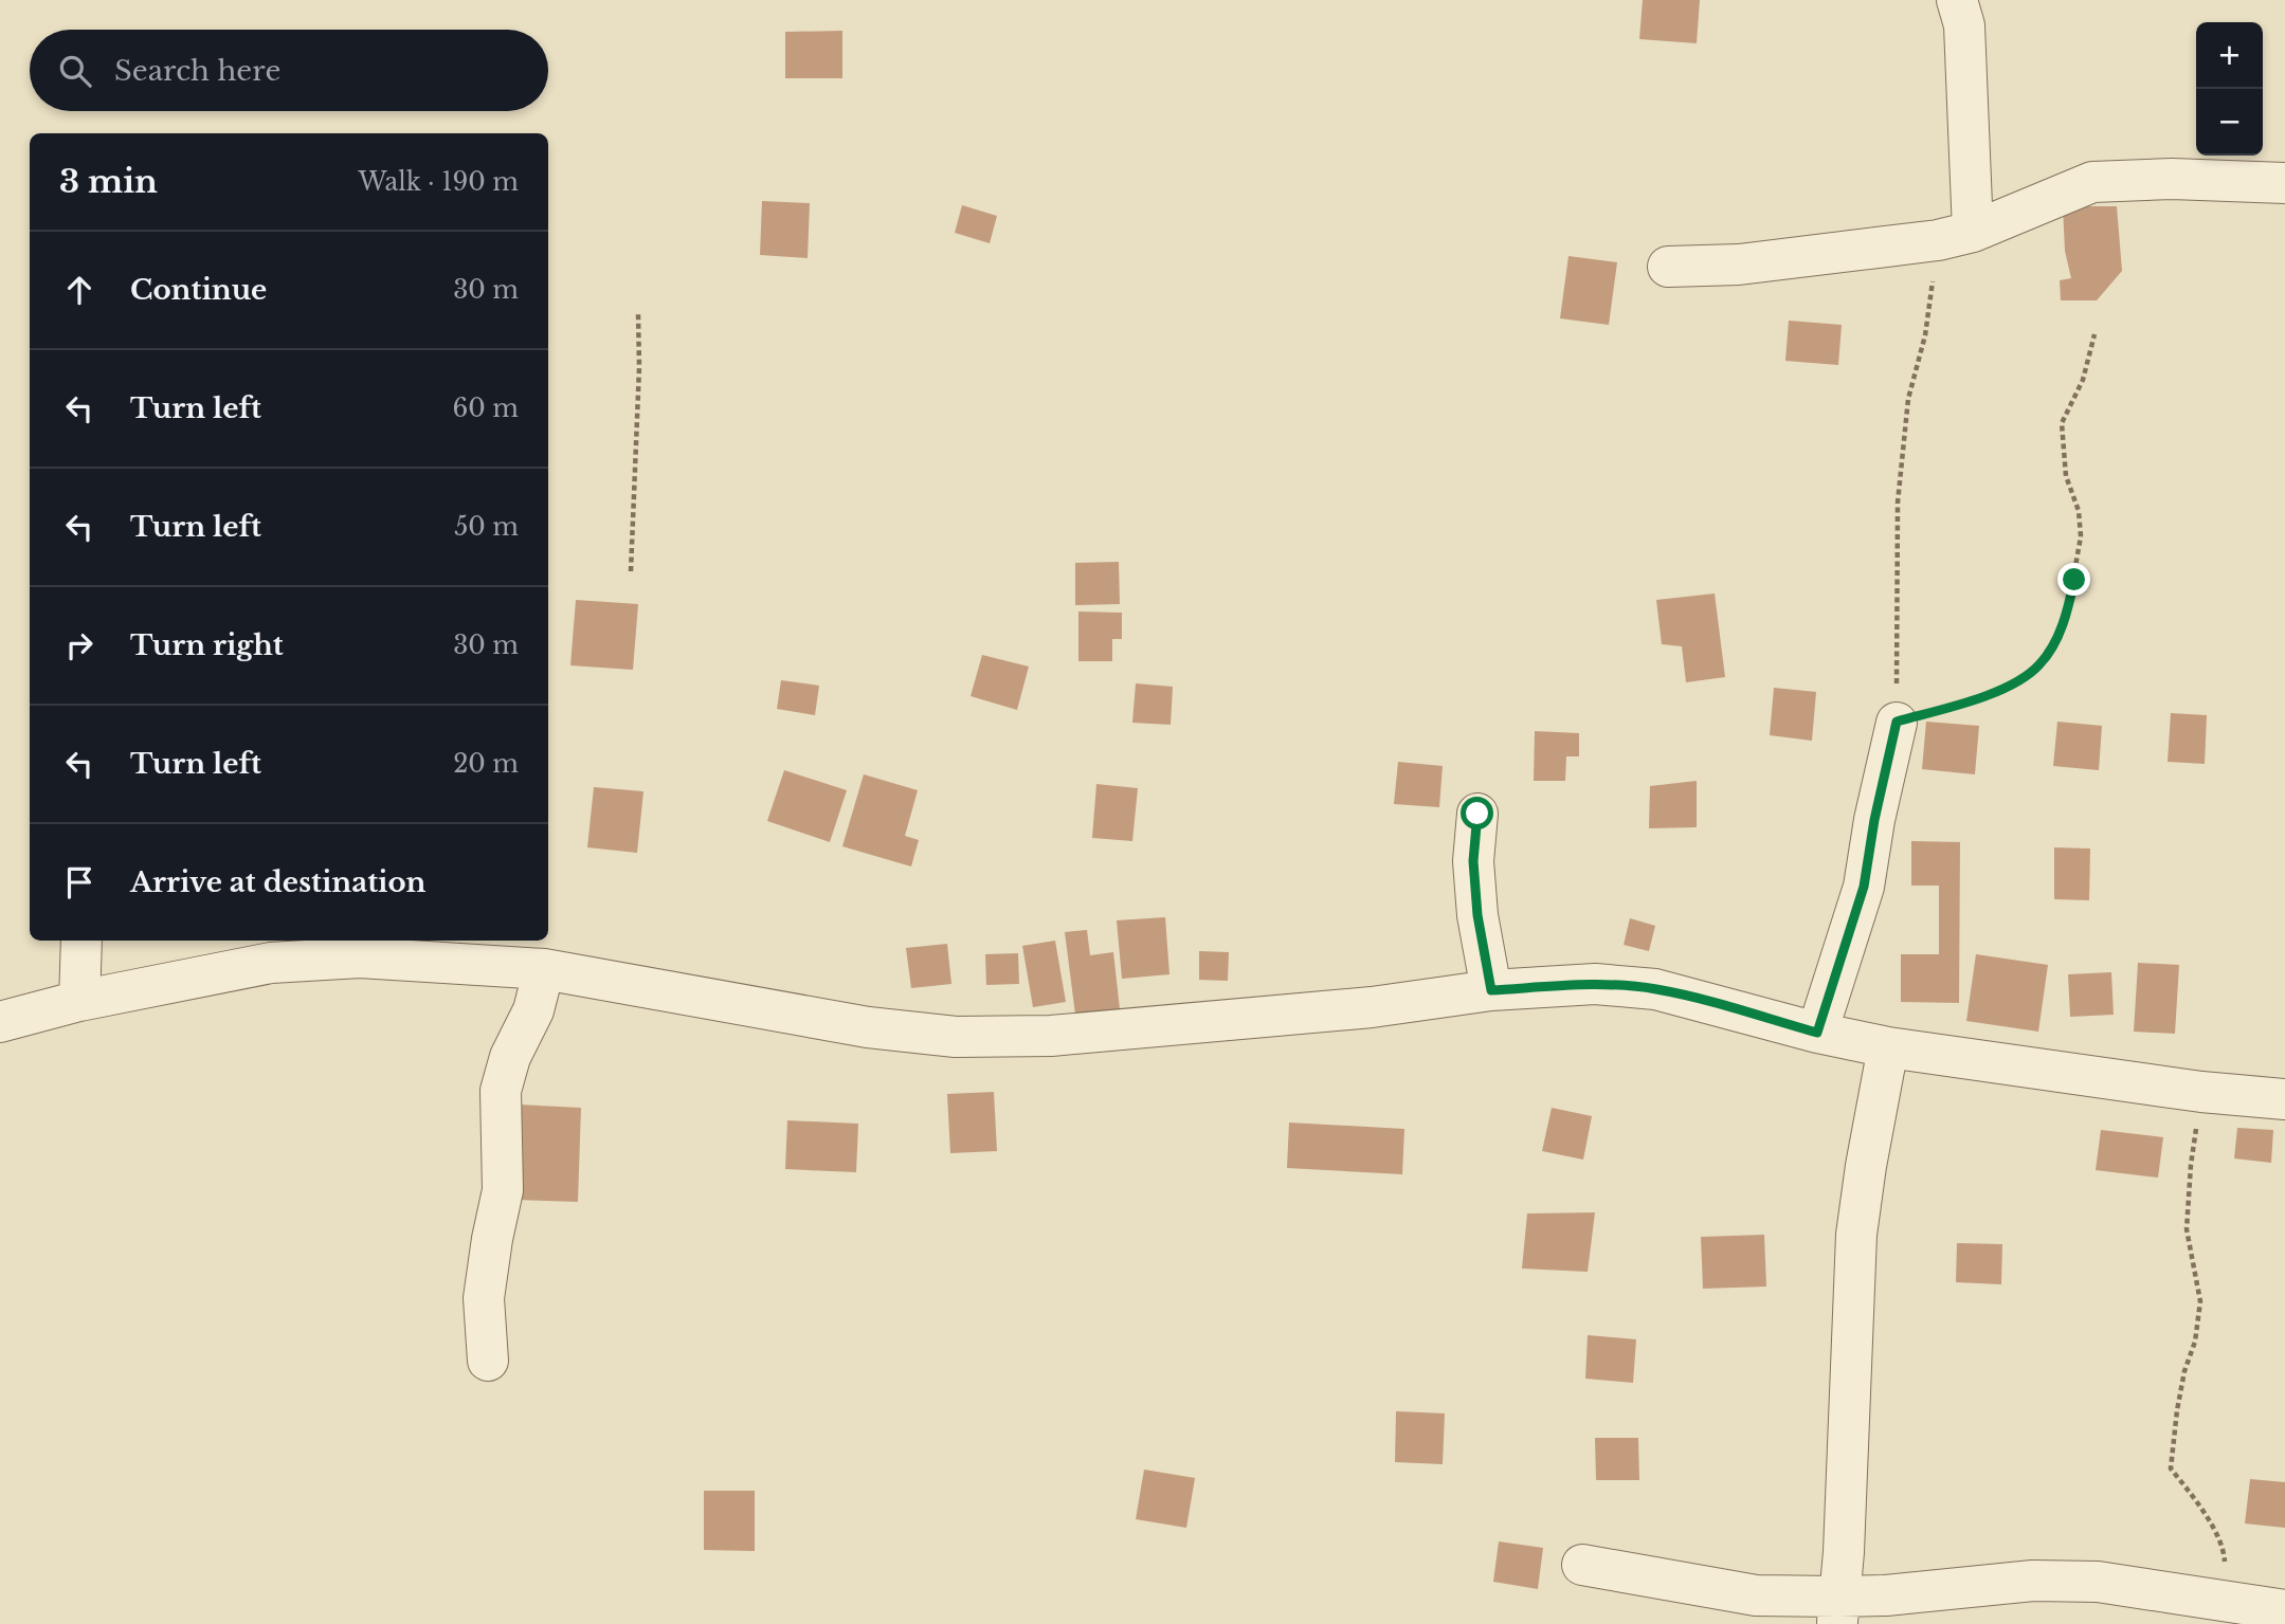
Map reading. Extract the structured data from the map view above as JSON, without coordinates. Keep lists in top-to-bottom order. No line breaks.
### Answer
{"page":{"map_buttons":["+","−"],"search":"Search here","heading":["3 min","Walk · 190 m"],"list":[["Continue","30 m"],["Turn left","60 m"],["Turn left","50 m"],["Turn right","30 m"],["Turn left","20 m"],"Arrive at destination"]}}
